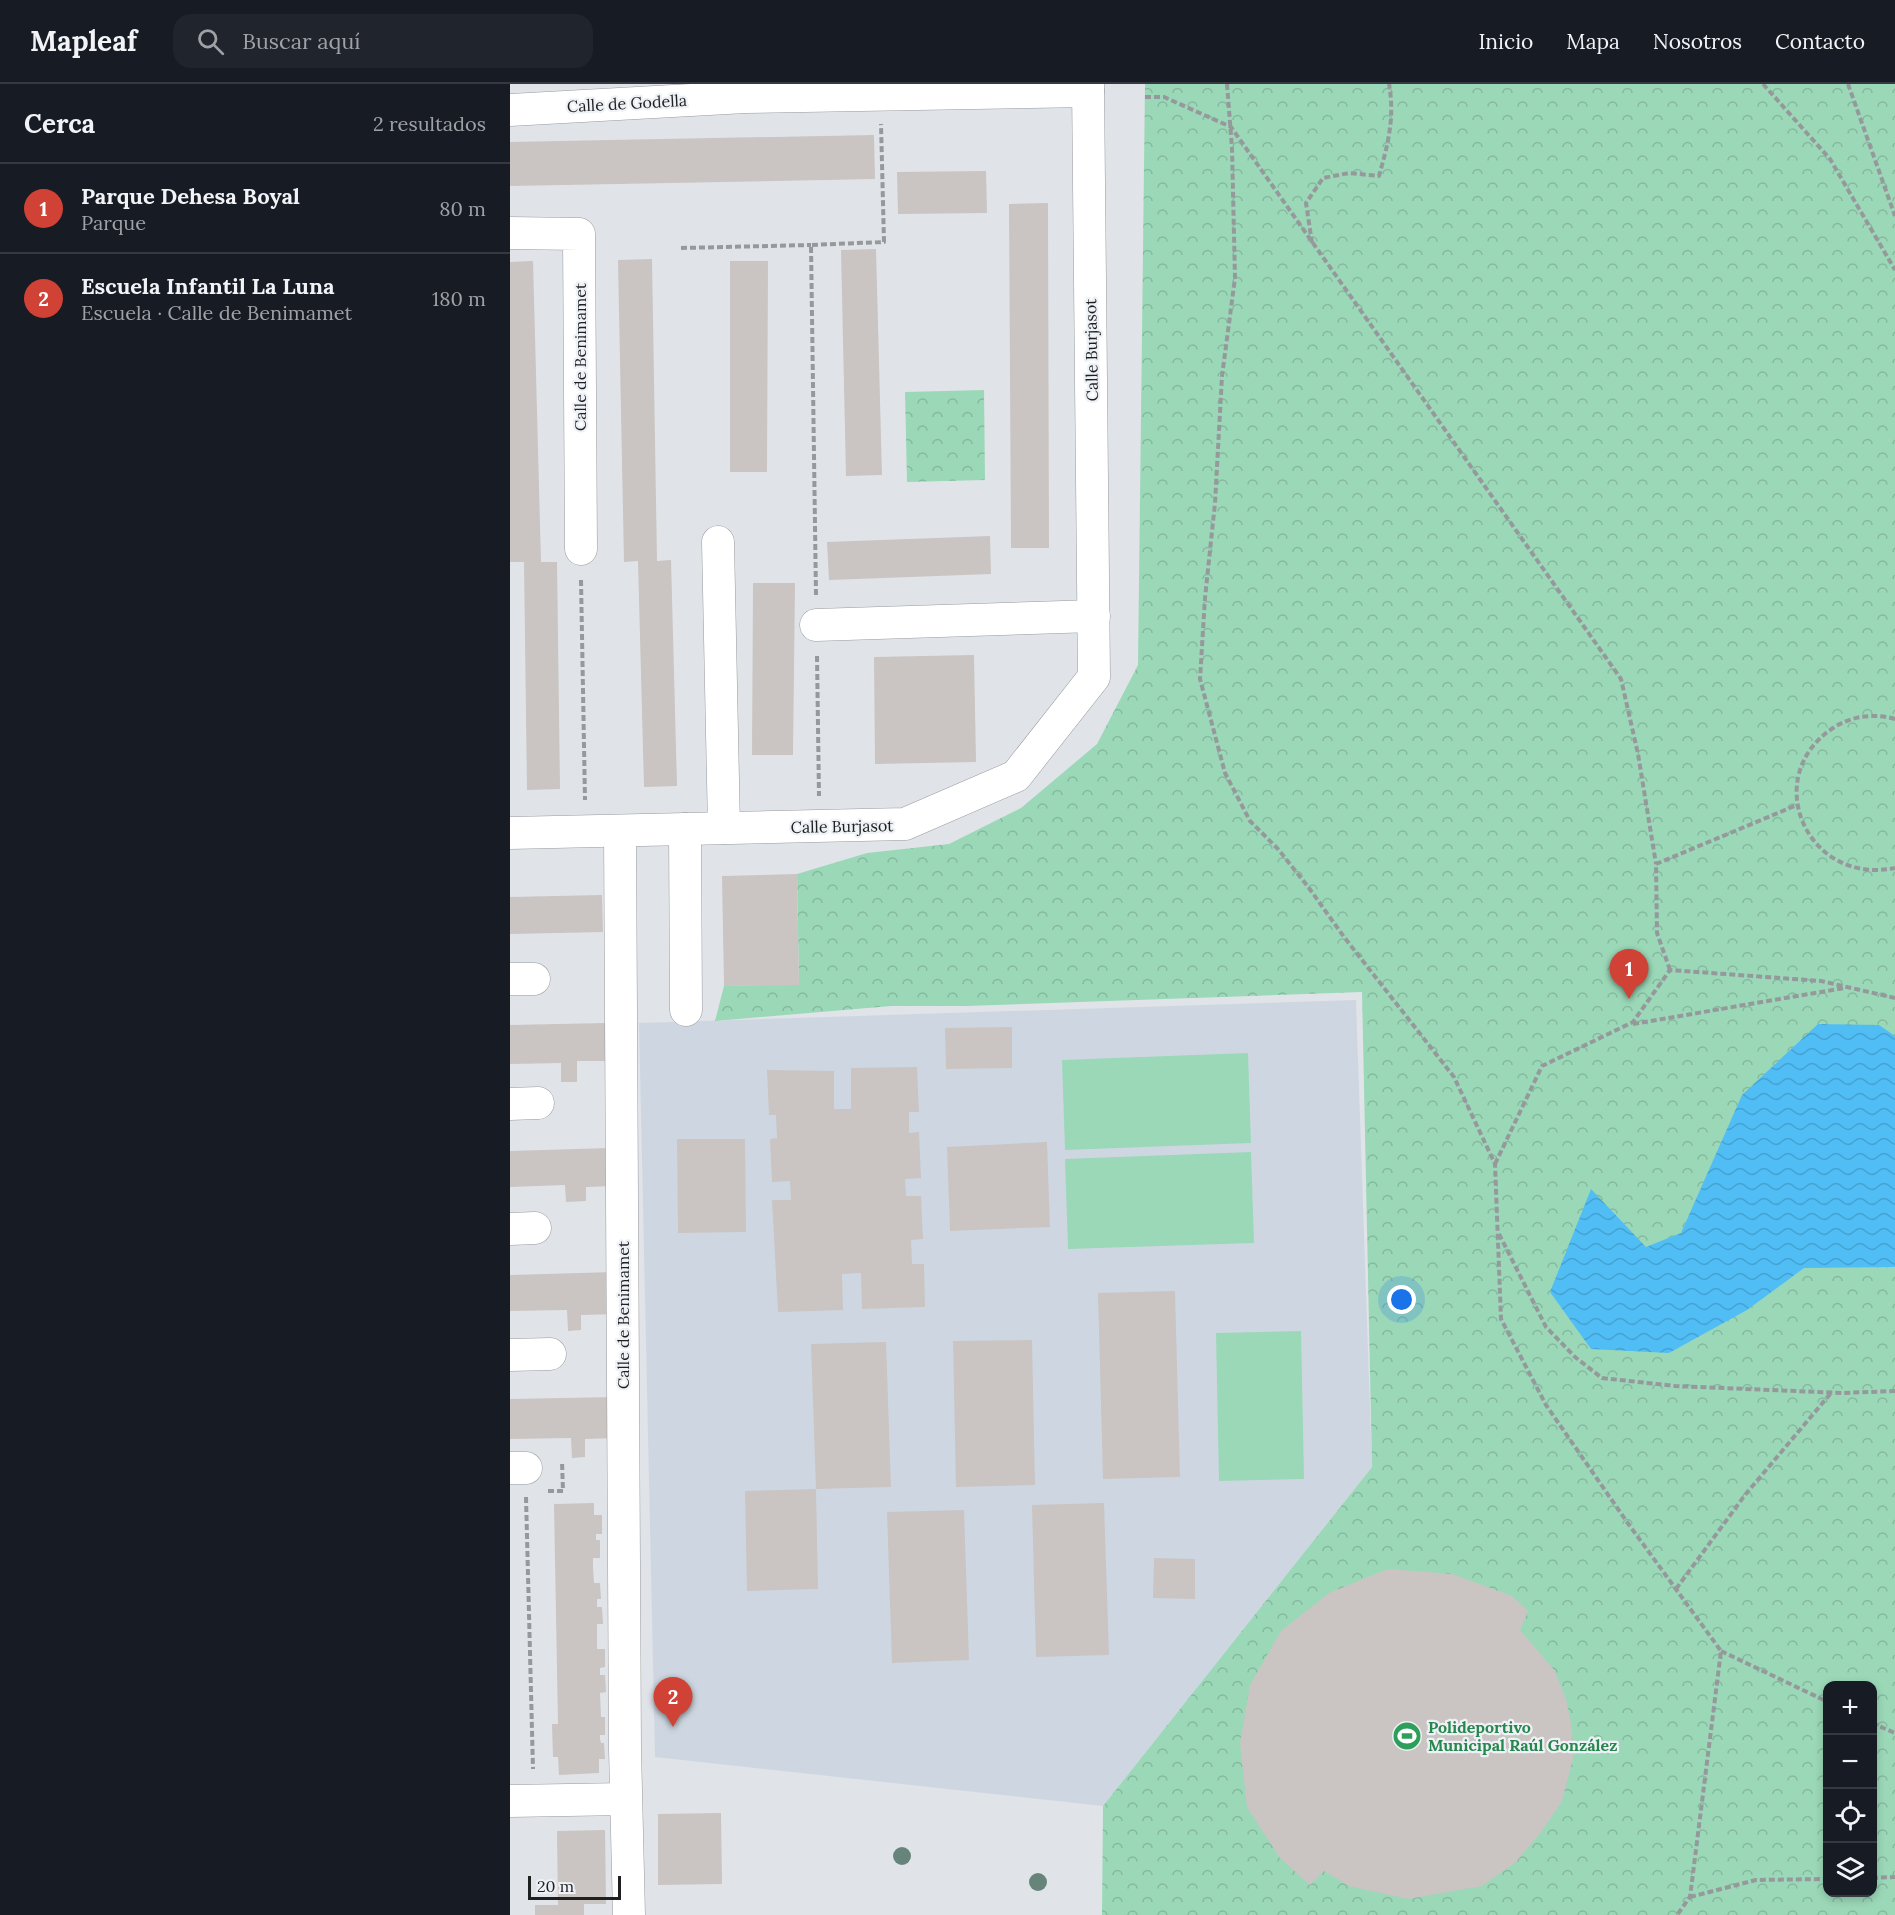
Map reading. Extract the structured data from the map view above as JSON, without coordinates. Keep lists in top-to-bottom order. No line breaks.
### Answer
{"streets":{"street":["Calle de Godella","Calle Burjasot","Calle de Benimamet"]},"crossings":[["Calle de Godella","Calle Burjasot"],["Calle Burjasot","Calle de Benimamet"]],"places":{"sports":["Polideportivo Municipal Raúl González"]},"scale_bar":"20 m","page":{"header":"Mapleaf","search":"Buscar aquí","nav":["Inicio","Mapa","Nosotros","Contacto"],"heading":["Cerca","2 resultados"],"list":[{"mark":"1","name":"Parque Dehesa Boyal","note":"Parque","value":"80 m"},{"mark":"2","name":"Escuela Infantil La Luna","note":"Escuela · Calle de Benimamet","value":"180 m"}],"pins":["1","2"],"map_buttons":["+","−"],"scale":"20 m"}}
